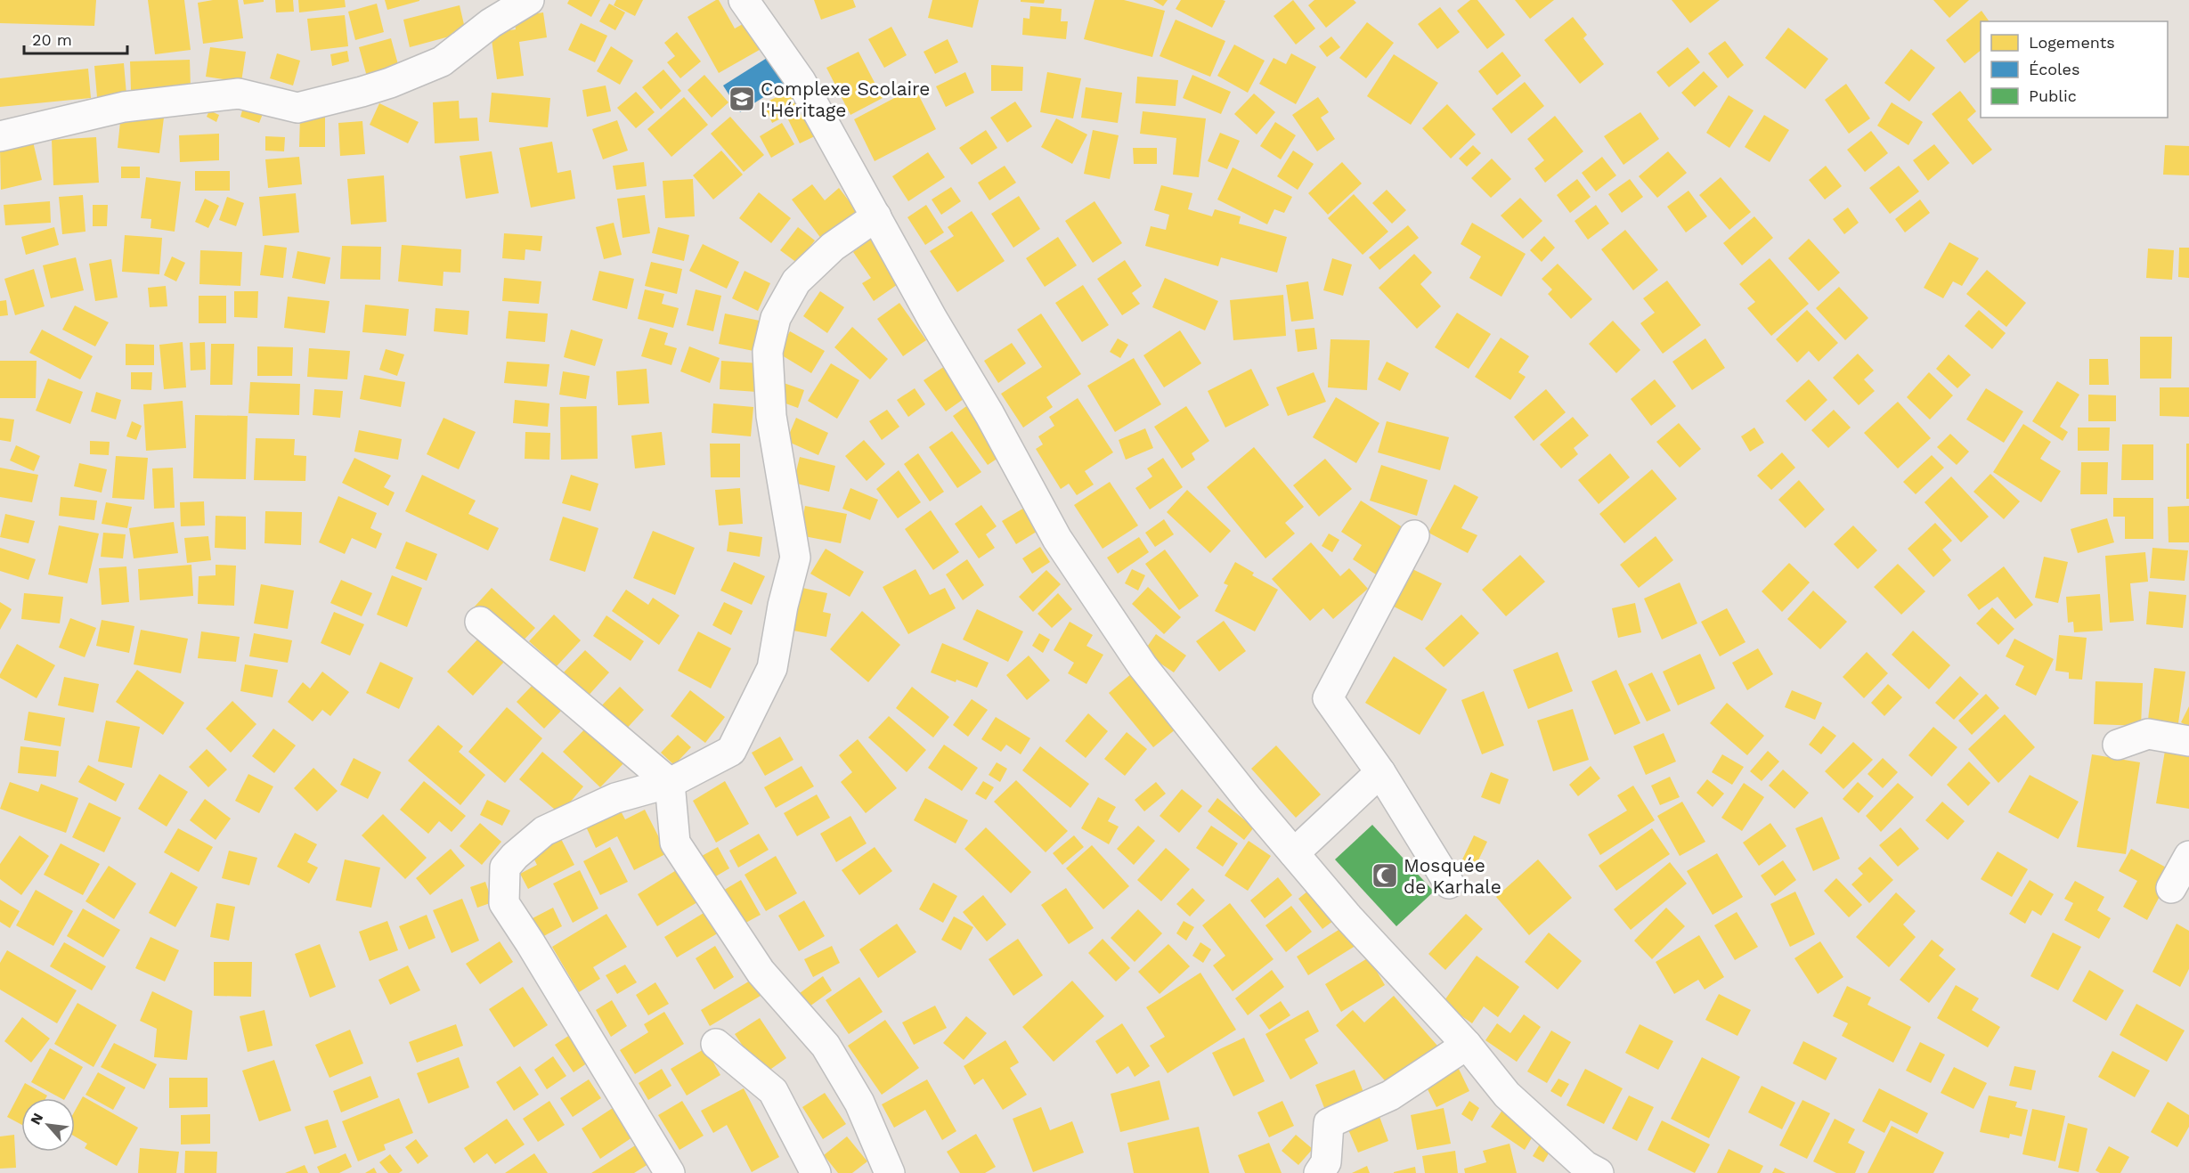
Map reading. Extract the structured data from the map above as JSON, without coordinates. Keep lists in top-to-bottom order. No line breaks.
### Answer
{"places":{"school or university":["Complexe Scolaire l'Héritage"],"mosque":["Mosquée de Karhale"]},"legend":["Logements","Écoles","Public"],"scale_bar":"20 m","north":"top left"}
